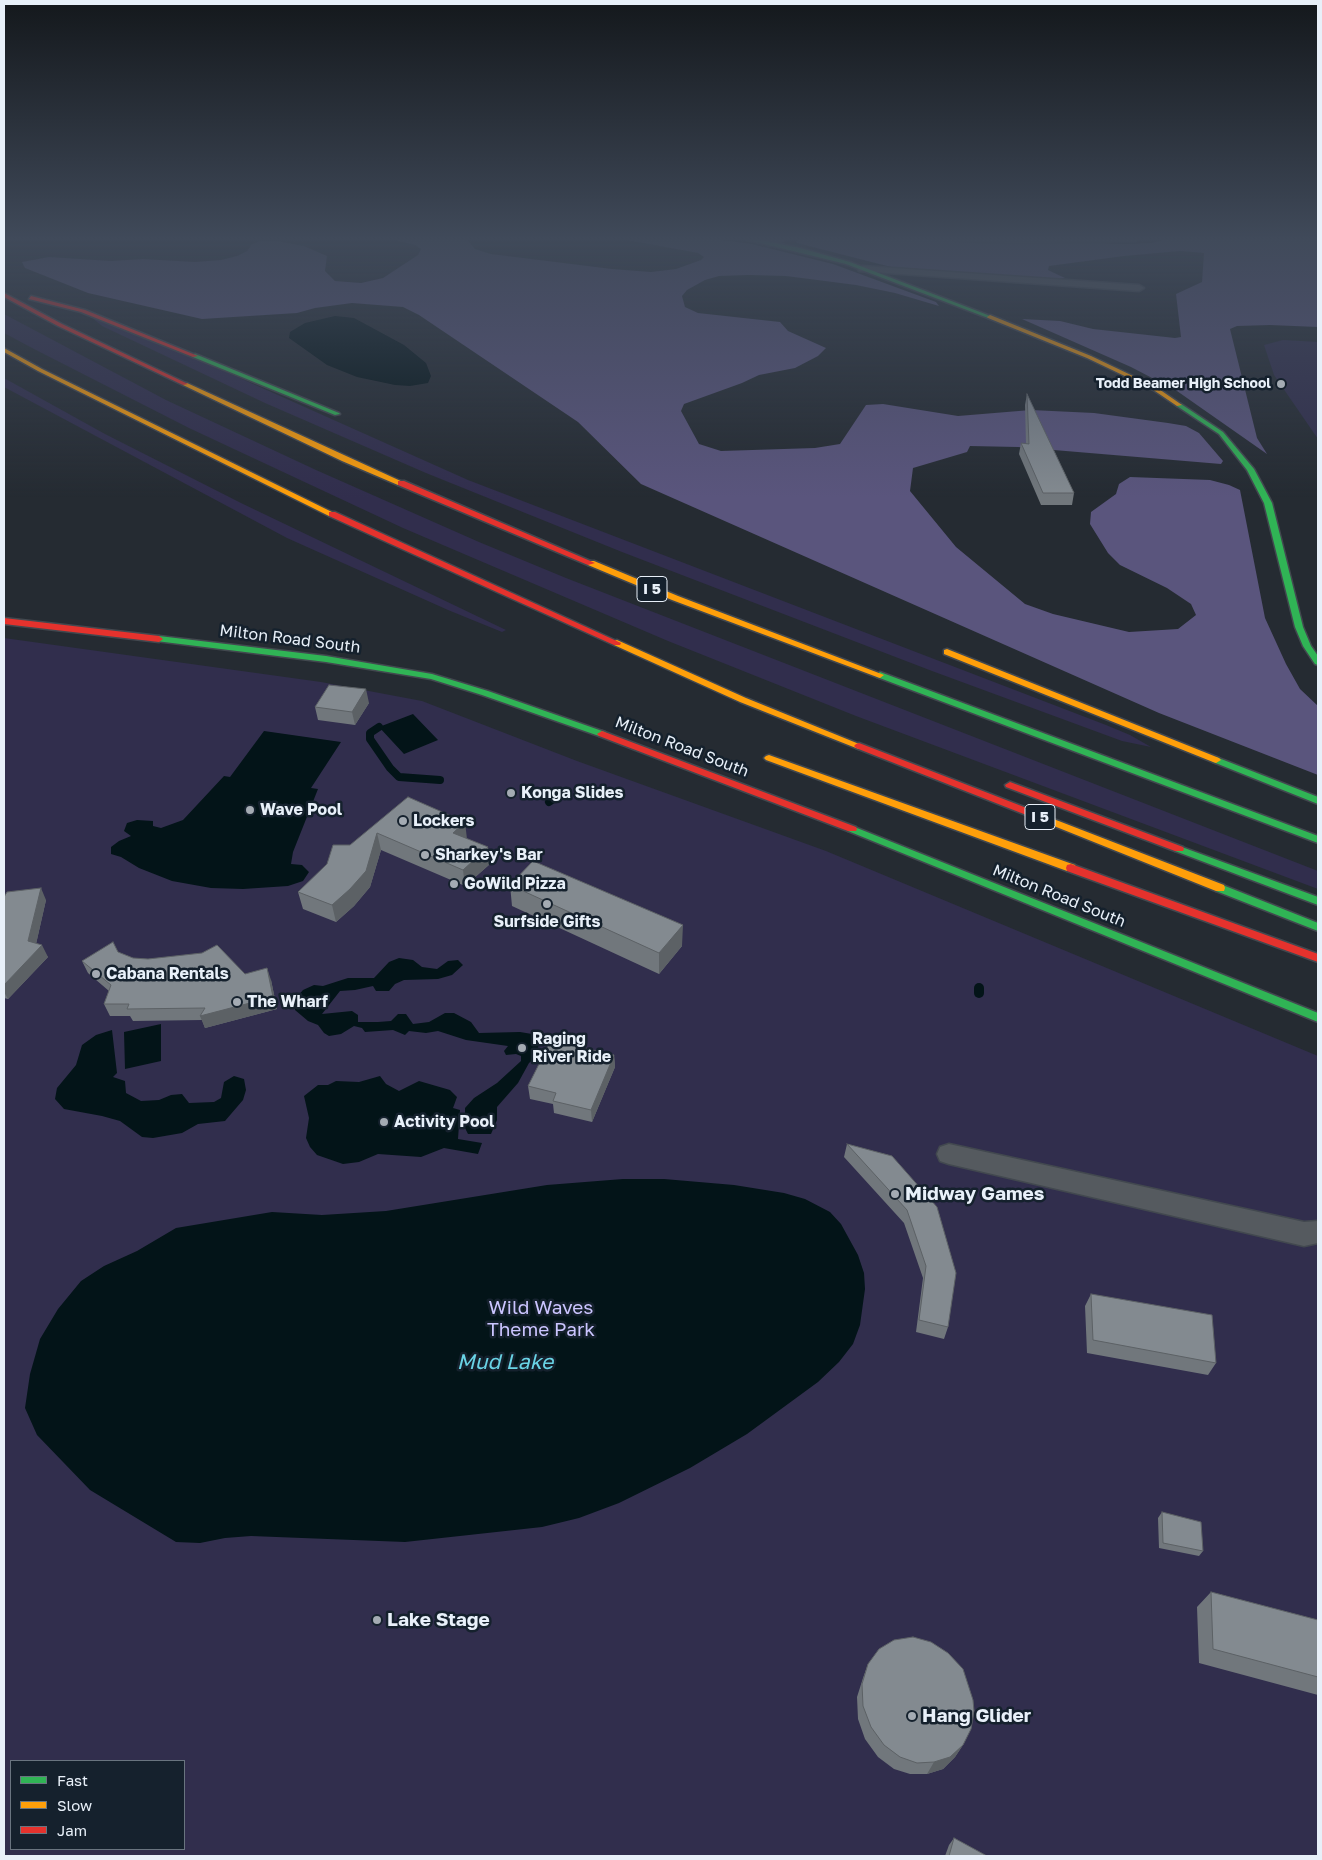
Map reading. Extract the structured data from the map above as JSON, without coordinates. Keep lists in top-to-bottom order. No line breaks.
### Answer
{"streets":{"main road":["I 5","Milton Road South"]},"water":["Mud Lake"],"parks":["Wild Waves Theme Park"],"places":["Todd Beamer High School","Konga Slides","Wave Pool","Lockers","Sharkey's Bar","GoWild Pizza","Surfside Gifts","Cabana Rentals","The Wharf","Raging River Ride","Activity Pool","Midway Games","Lake Stage","Hang Glider"],"legend":["Fast","Slow","Jam"]}
